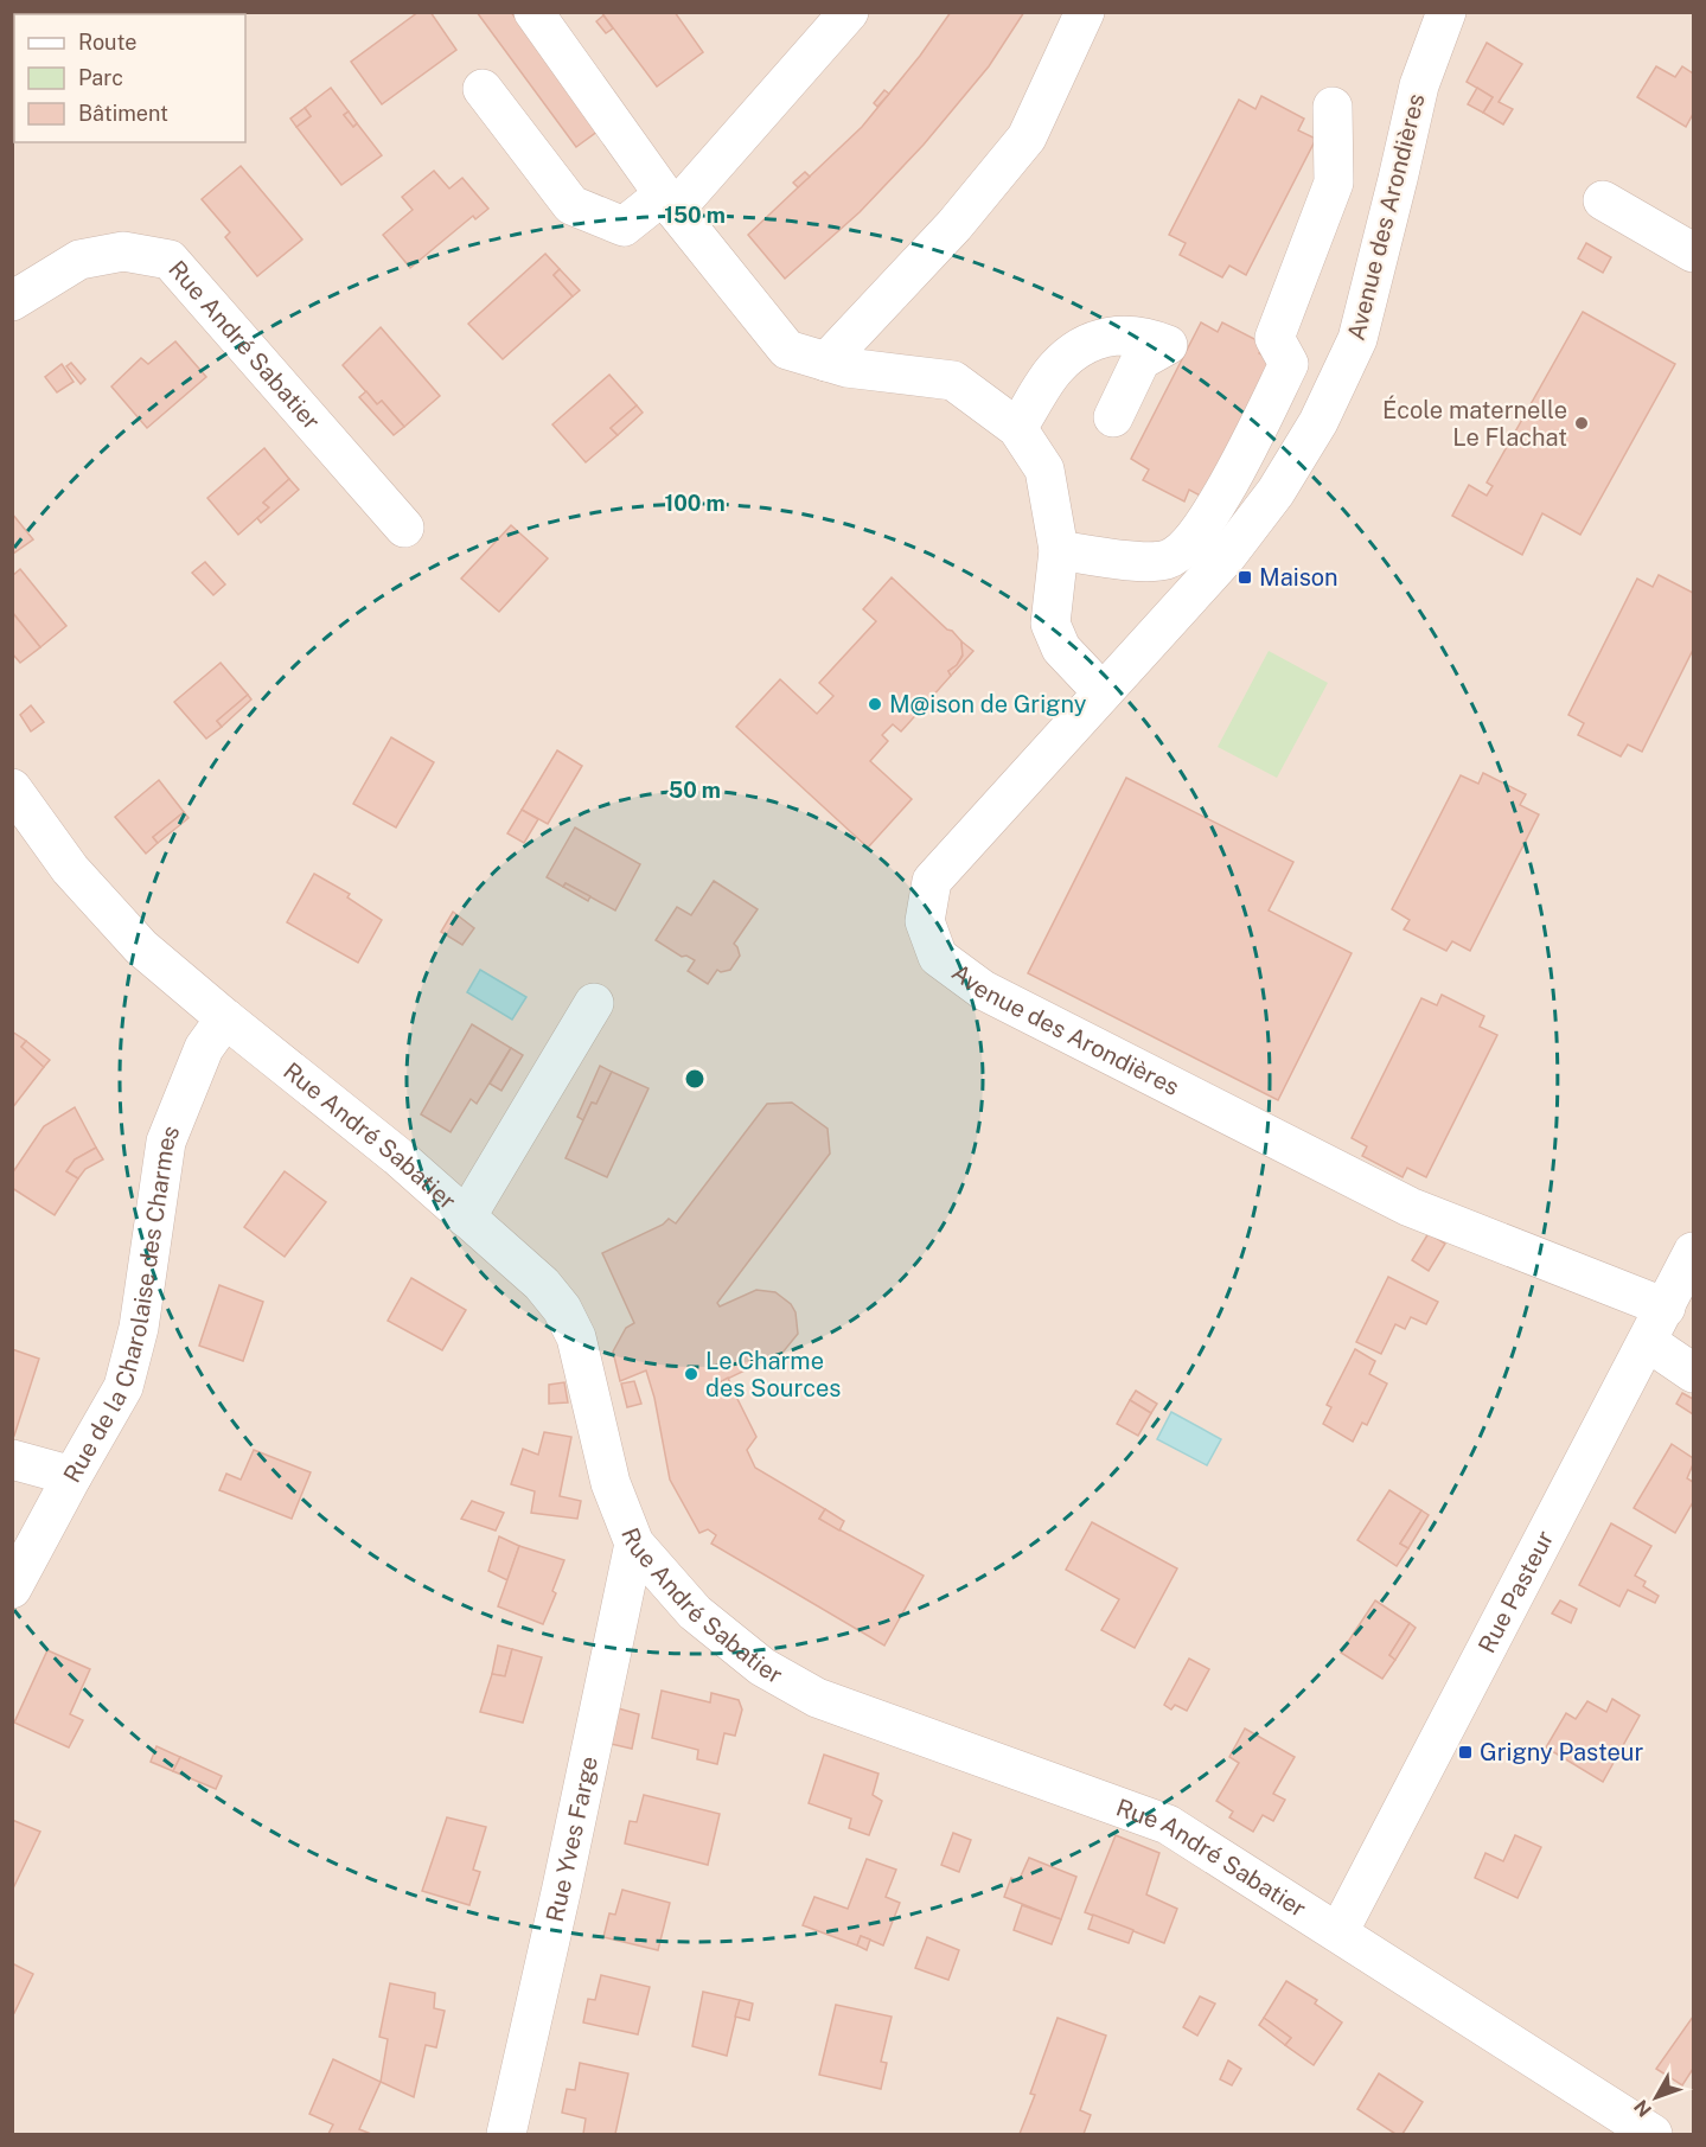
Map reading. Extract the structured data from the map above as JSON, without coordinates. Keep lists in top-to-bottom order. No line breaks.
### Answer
{"streets":{"street":["Avenue des Arondières","Rue André Sabatier","Rue de la Charolaise des Charmes","Rue Pasteur","Rue Yves Farge"]},"crossings":[["Avenue des Arondières","Rue Pasteur"],["Rue André Sabatier","Rue de la Charolaise des Charmes"],["Rue André Sabatier","Rue Pasteur"],["Rue André Sabatier","Rue Yves Farge"]],"places":{"other":["École maternelle Le Flachat","M@ison de Grigny","Le Charme des Sources"],"transit":["Maison","Grigny Pasteur"]},"legend":["Route","Parc","Bâtiment"],"north":"bottom left","rings":["150 m","100 m","50 m"]}
